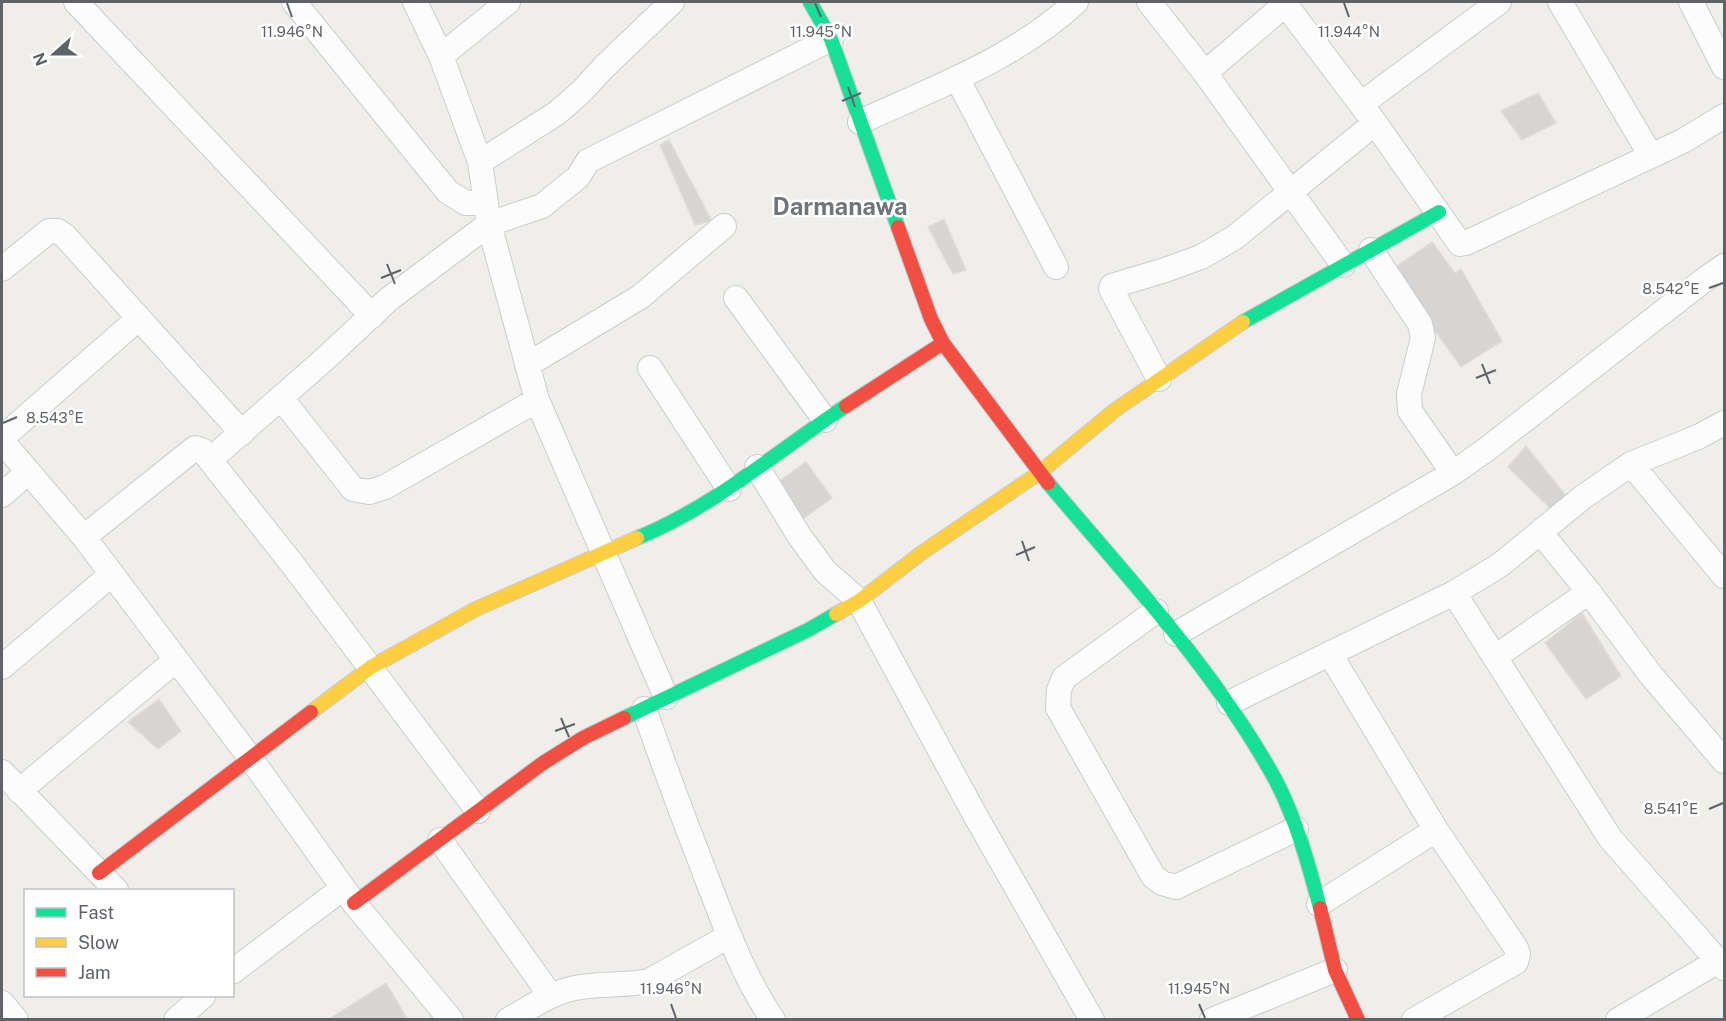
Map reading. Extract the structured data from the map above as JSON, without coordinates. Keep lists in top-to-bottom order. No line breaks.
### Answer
{"districts":["Darmanawa"],"legend":["Fast","Slow","Jam"],"north":"left","coordinates":["11.946°N","11.945°N","11.944°N","8.542°E","8.543°E","8.541°E"]}
